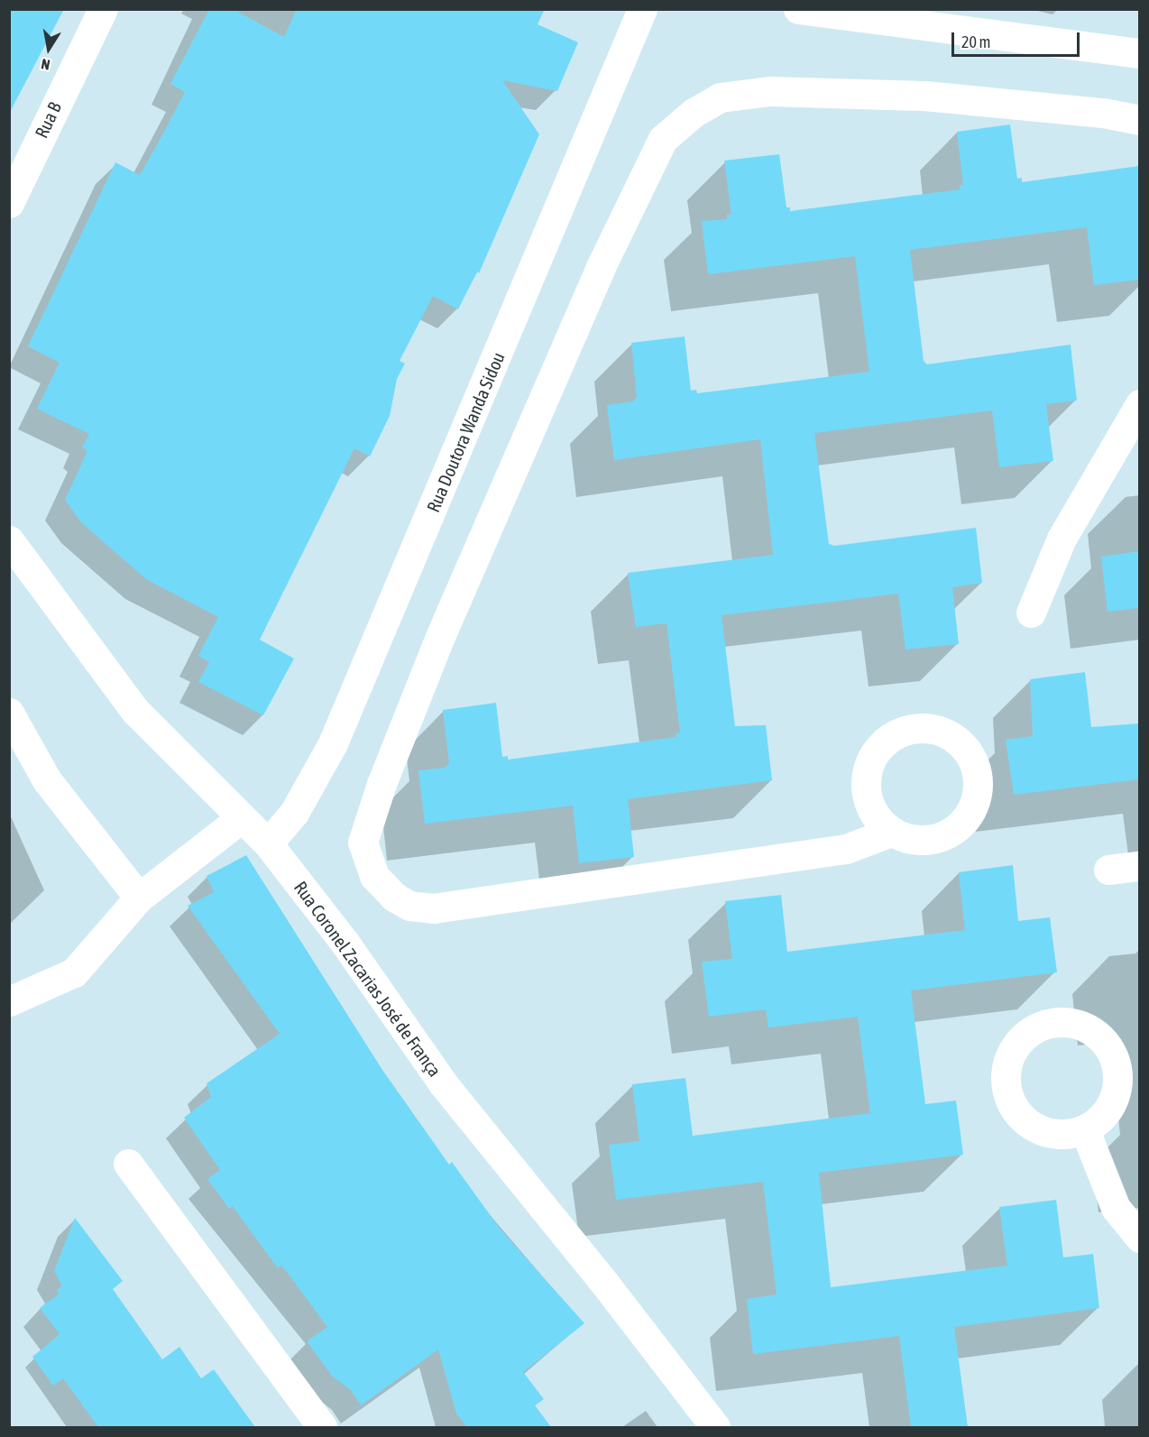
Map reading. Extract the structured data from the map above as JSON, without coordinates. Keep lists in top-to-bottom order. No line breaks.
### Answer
{"streets":{"street":["Rua B","Rua Doutora Wanda Sidou","Rua Coronel Zacarias José de França"]},"crossings":[["Rua Doutora Wanda Sidou","Rua Coronel Zacarias José de França"]],"scale_bar":"20 m","north":"bottom"}
